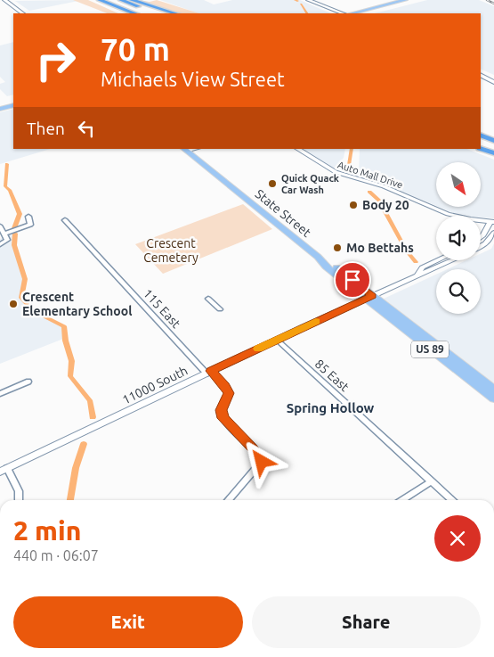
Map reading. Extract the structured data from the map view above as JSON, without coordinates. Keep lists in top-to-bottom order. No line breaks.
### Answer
{"streets":{"main road":["State Street","US 89"],"street":["Auto Mall Drive","115 East","85 East","11000 South"]},"crossings":[["State Street","11000 South"],["115 East","11000 South"],["85 East","11000 South"]],"districts":["Spring Hollow"],"parks":["Crescent Cemetery"],"places":["Quick Quack Car Wash","Body 20","Mo Bettahs","Crescent Elementary School"],"north":"bottom right","page":{"turn":["70 m","Michaels View Street"],"then":"Then","heading":["2 min","440 m · 06:07"],"buttons":["Exit","Share"]}}
